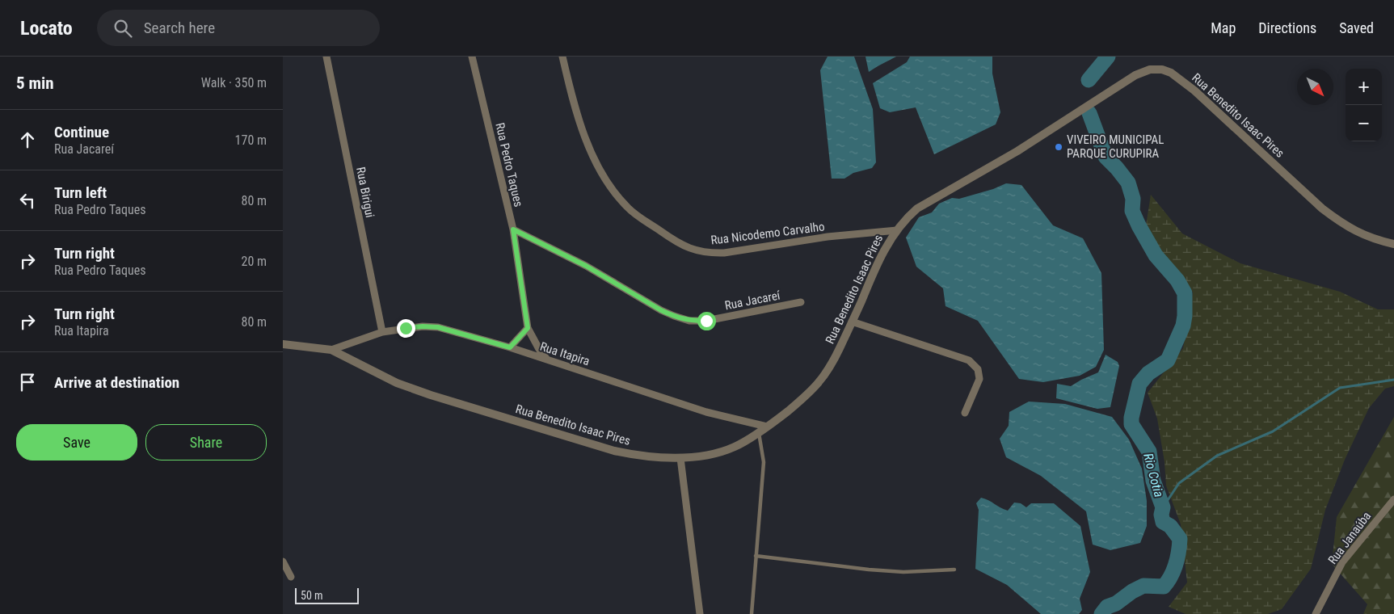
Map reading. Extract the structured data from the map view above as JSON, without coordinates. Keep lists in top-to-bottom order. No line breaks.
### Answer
{"streets":{"street":["Rua Benedito Isaac Pires","Rua Pedro Taques","Rua Birigui","Rua Nicodemo Carvalho","Rua Jacareí","Rua Itapira","Rua Janaúba"]},"crossings":[["Rua Benedito Isaac Pires","Rua Nicodemo Carvalho"],["Rua Benedito Isaac Pires","Rua Itapira"],["Rua Pedro Taques","Rua Jacareí"],["Rua Pedro Taques","Rua Itapira"],["Rua Birigui","Rua Itapira"]],"water":["Rio Cotia"],"places":["VIVEIRO MUNICIPAL PARQUE CURUPIRA"],"scale_bar":"50 m","north":"bottom right","page":{"header":"Locato","search":"Search here","nav":["Map","Directions","Saved"],"heading":["5 min","Walk · 350 m"],"map_buttons":["+","−"],"list":[["Continue","Rua Jacareí","170 m"],["Turn left","Rua Pedro Taques","80 m"],["Turn right","Rua Pedro Taques","20 m"],["Turn right","Rua Itapira","80 m"],"Arrive at destination"],"buttons":["Save","Share"],"scale":"50 m"}}
